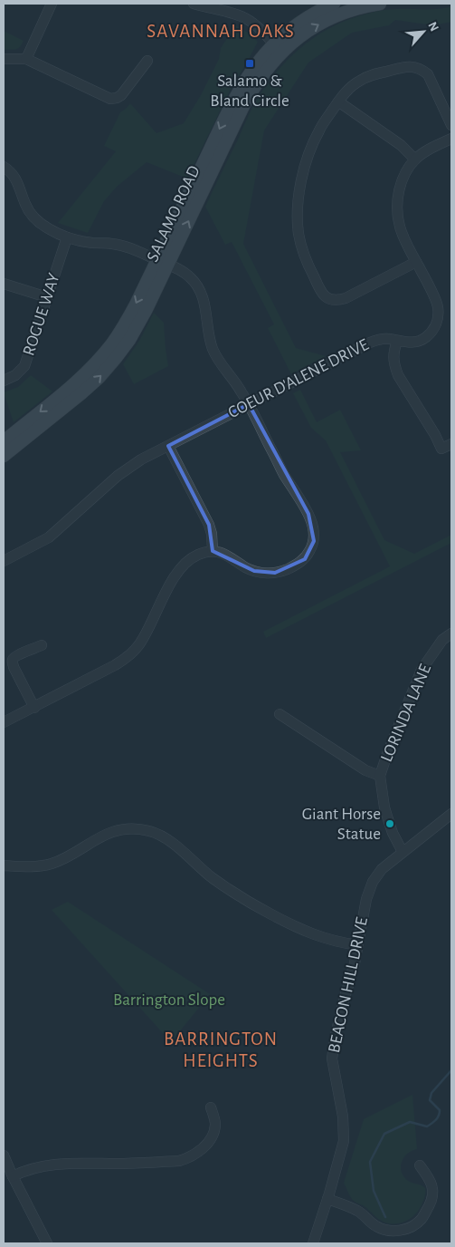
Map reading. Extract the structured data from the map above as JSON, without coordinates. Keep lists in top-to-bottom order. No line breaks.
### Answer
{"streets":{"main road":["SALAMO ROAD"],"street":["ROGUE WAY","COEUR D'ALENE DRIVE","LORINDA LANE","BEACON HILL DRIVE"]},"crossings":[["LORINDA LANE","BEACON HILL DRIVE"]],"districts":["SAVANNAH OAKS","BARRINGTON HEIGHTS"],"parks":["Barrington Slope"],"places":{"transit":["Salamo & Bland Circle"],"other":["Giant Horse Statue"]},"north":"top right"}
